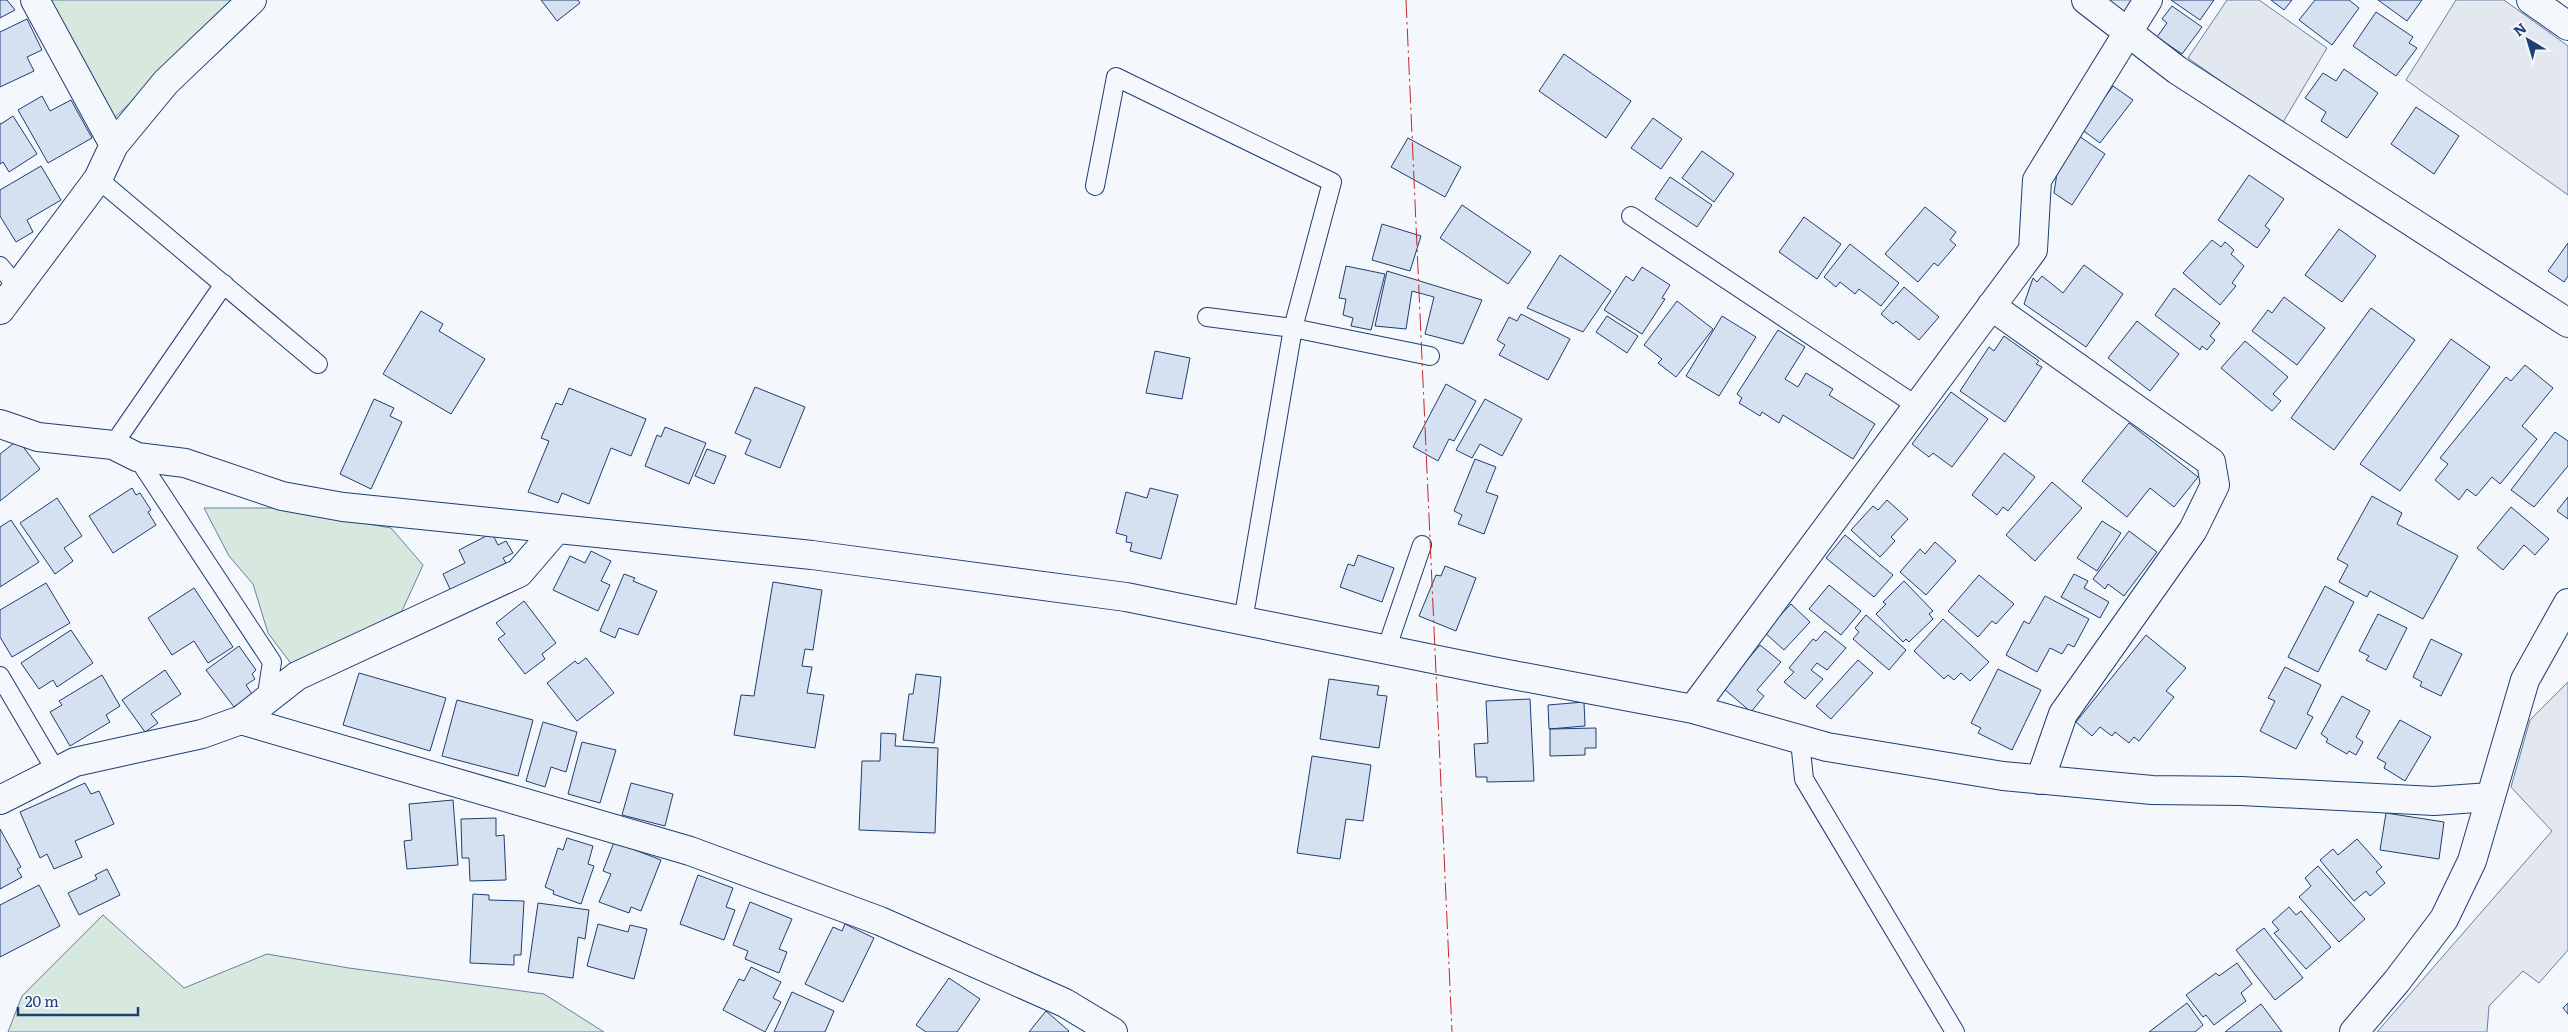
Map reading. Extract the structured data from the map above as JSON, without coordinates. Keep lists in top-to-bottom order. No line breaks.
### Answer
{"scale_bar":"20 m","north":"top left"}
